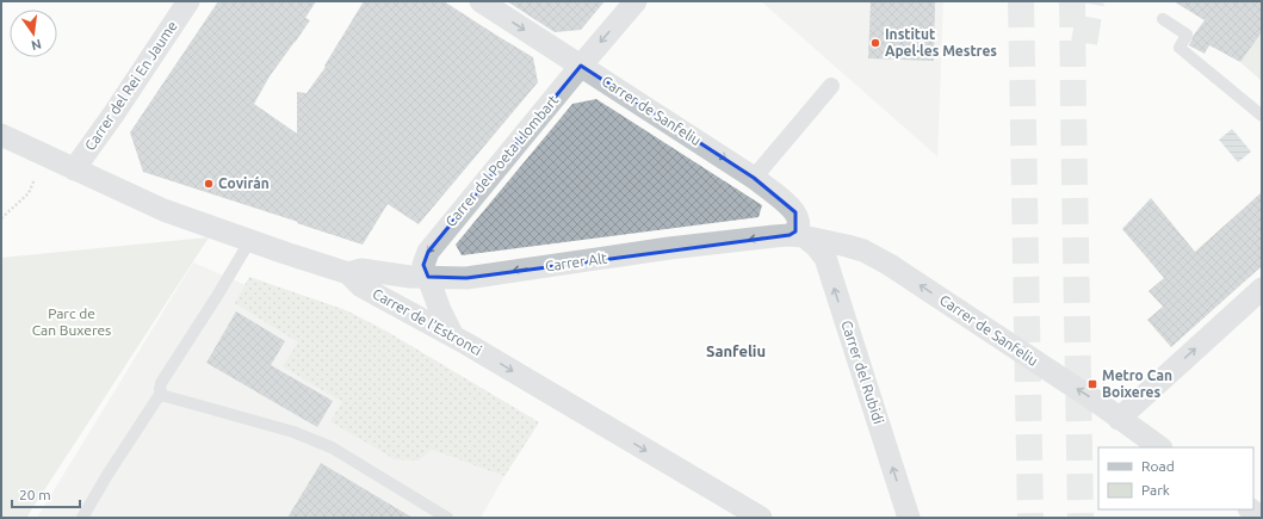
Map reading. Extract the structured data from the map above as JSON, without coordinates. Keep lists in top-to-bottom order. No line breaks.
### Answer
{"streets":{"street":["Carrer del Rei En Jaume","Carrer de Sanfeliu","Carrer del Poeta Llombart","Carrer Alt","Carrer de l'Estronci","Carrer del Rubidi"]},"crossings":[["Carrer del Rei En Jaume","Carrer de l'Estronci"],["Carrer de Sanfeliu","Carrer del Poeta Llombart"],["Carrer de Sanfeliu","Carrer Alt"],["Carrer de Sanfeliu","Carrer del Rubidi"],["Carrer del Poeta Llombart","Carrer Alt"],["Carrer del Poeta Llombart","Carrer de l'Estronci"],["Carrer Alt","Carrer de l'Estronci"],["Carrer Alt","Carrer del Rubidi"]],"one_way":["Carrer del Poeta Llombart","Carrer Alt","Carrer de l'Estronci","Carrer del Rubidi"],"districts":["Sanfeliu"],"parks":["Parc de Can Buxeres"],"places":{"other":["Institut Apel·les Mestres","Covirán"],"transit":["Metro Can Boixeres"]},"legend":["Road","Park"],"scale_bar":"20 m","north":"bottom"}
